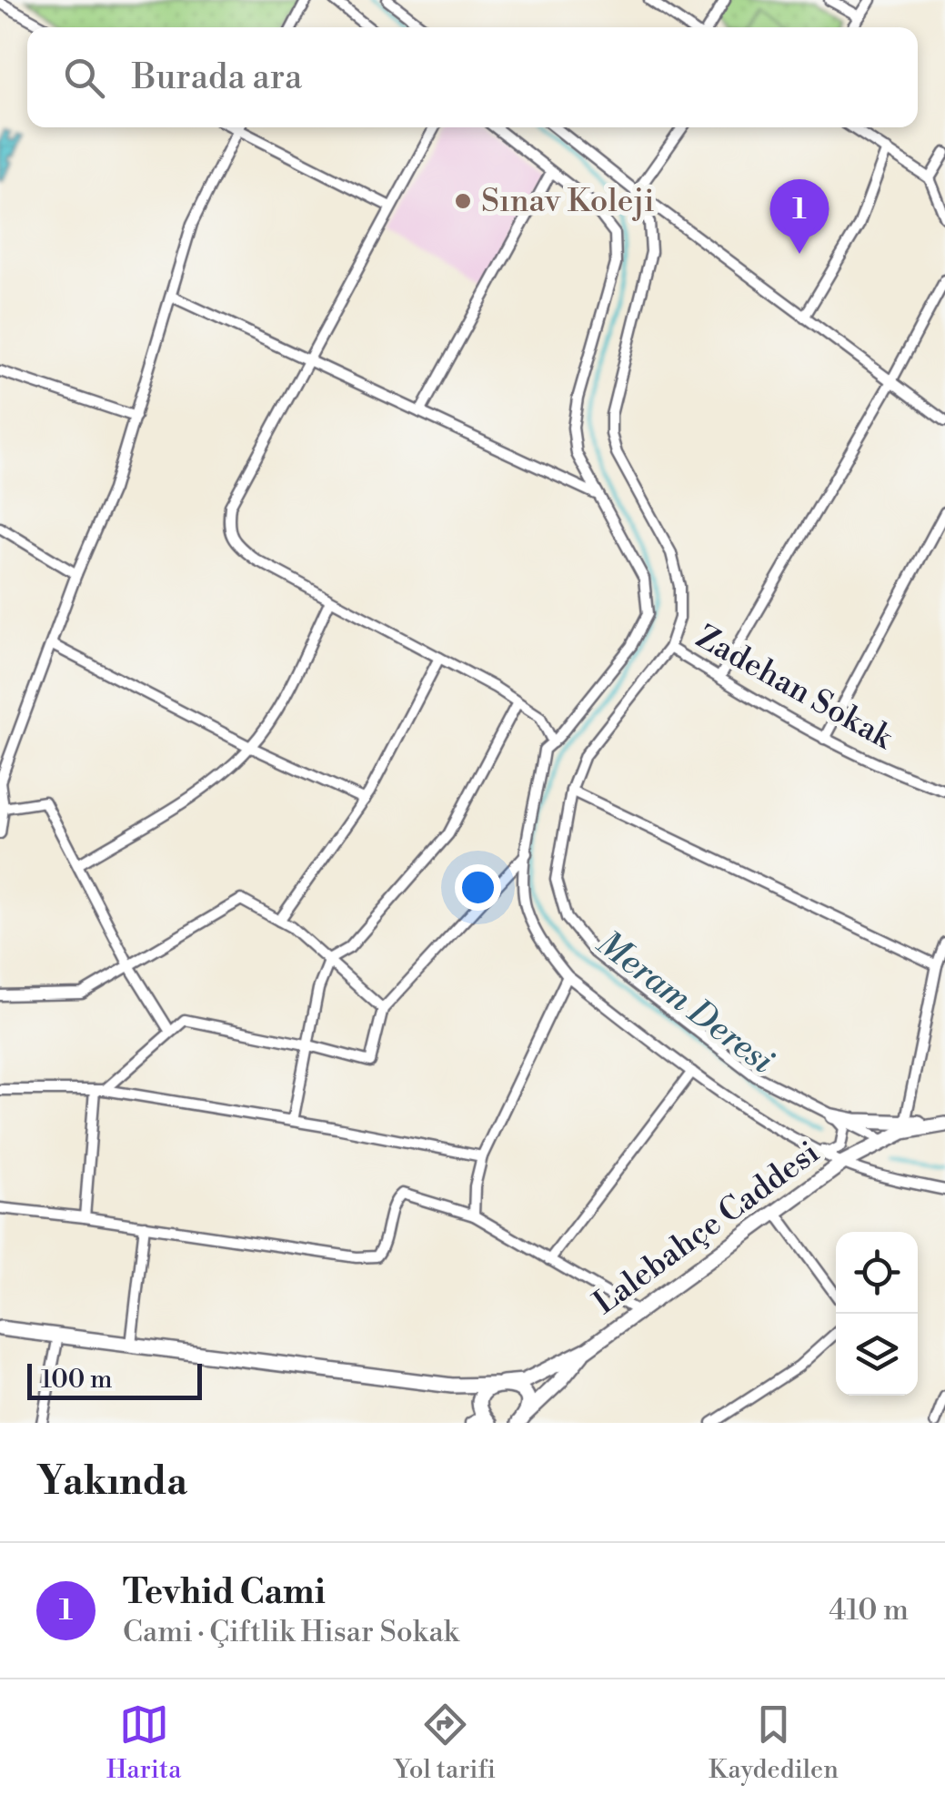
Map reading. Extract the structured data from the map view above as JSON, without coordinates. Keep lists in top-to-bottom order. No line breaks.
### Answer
{"streets":{"street":["Zadehan Sokak","Lalebahçe Caddesi"]},"water":["Meram Deresi"],"places":["Sınav Koleji"],"scale_bar":"100 m","page":{"search":"Burada ara","pins":"1","scale":"100 m","heading":"Yakında","list":[{"mark":"1","name":"Tevhid Cami","note":"Cami · Çiftlik Hisar Sokak","value":"410 m"}],"nav":["Harita","Yol tarifi","Kaydedilen"]}}
